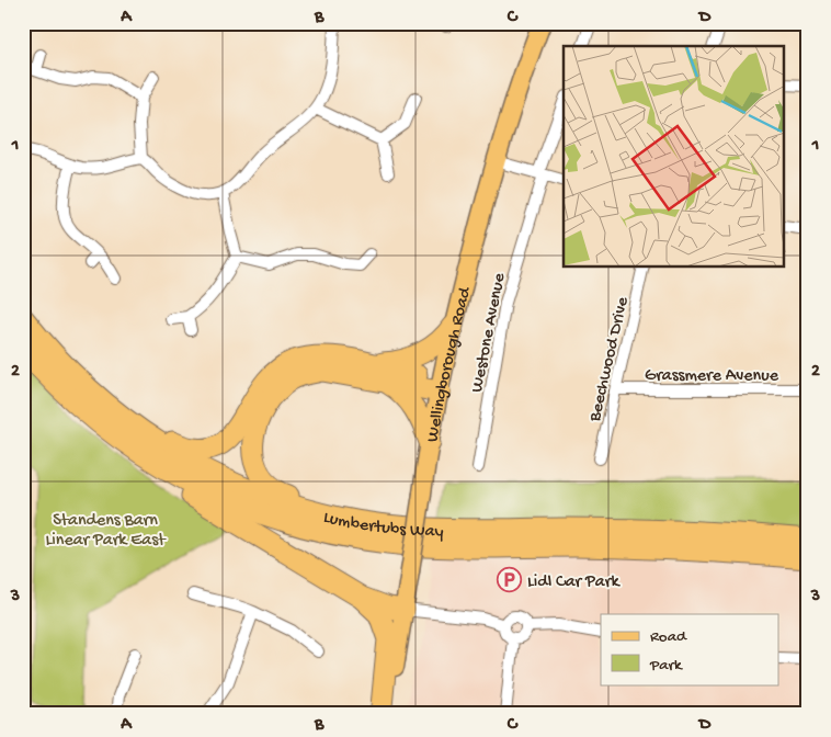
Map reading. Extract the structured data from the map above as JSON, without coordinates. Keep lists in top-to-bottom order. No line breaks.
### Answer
{"streets":{"highway":["Lumbertubs Way"],"main road":["Wellingborough Road"],"street":["Westone Avenue","Beechwood Drive","Grassmere Avenue"]},"crossings":[["Beechwood Drive","Grassmere Avenue"]],"parks":["Standens Barn Linear Park East"],"places":{"parking":["Lidl Car Park"]},"legend":["Road","Park"],"grid":{"columns":["A","B","C","D"],"rows":["1","2","3"]}}
